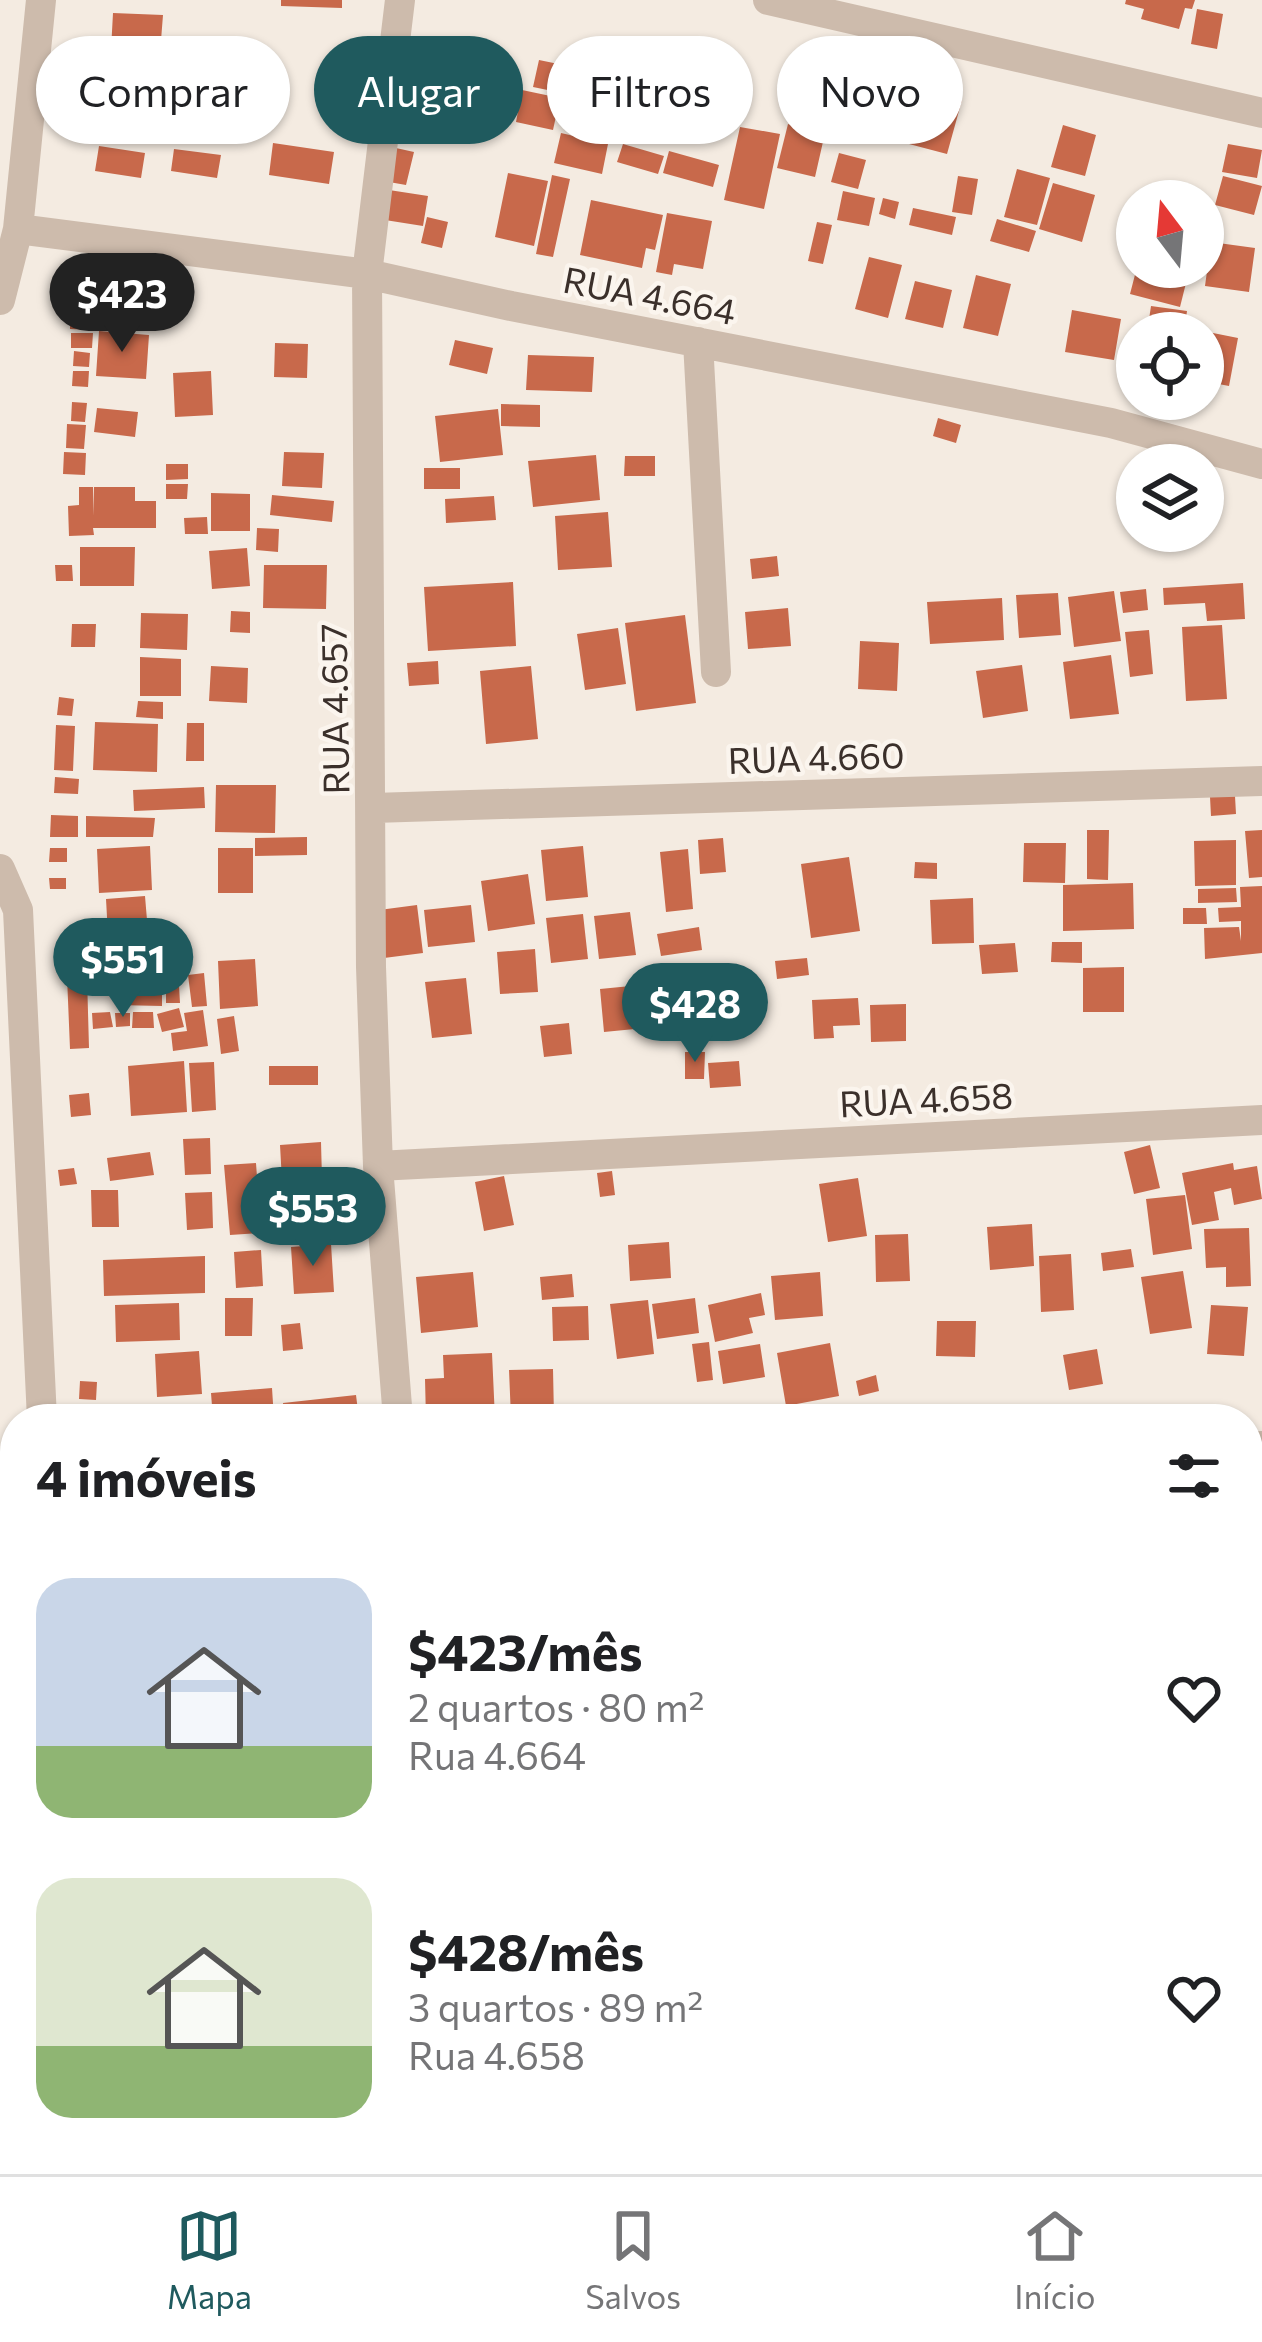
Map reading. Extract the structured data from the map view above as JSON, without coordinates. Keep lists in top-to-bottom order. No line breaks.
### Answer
{"streets":{"street":["RUA 4.664","RUA 4.657","RUA 4.660","RUA 4.658"]},"crossings":[["RUA 4.664","RUA 4.657"],["RUA 4.657","RUA 4.660"],["RUA 4.657","RUA 4.658"]],"north":"top","page":{"chip":["Comprar","Alugar","Filtros","Novo"],"price":["$423","$551","$428","$553"],"heading":"4 imóveis","list":[{"name":"$423/mês","note":"2 quartos · 80 m² · Rua 4.664"},{"name":"$428/mês","note":"3 quartos · 89 m² · Rua 4.658"}],"tabs":["Mapa","Salvos","Início"]}}
